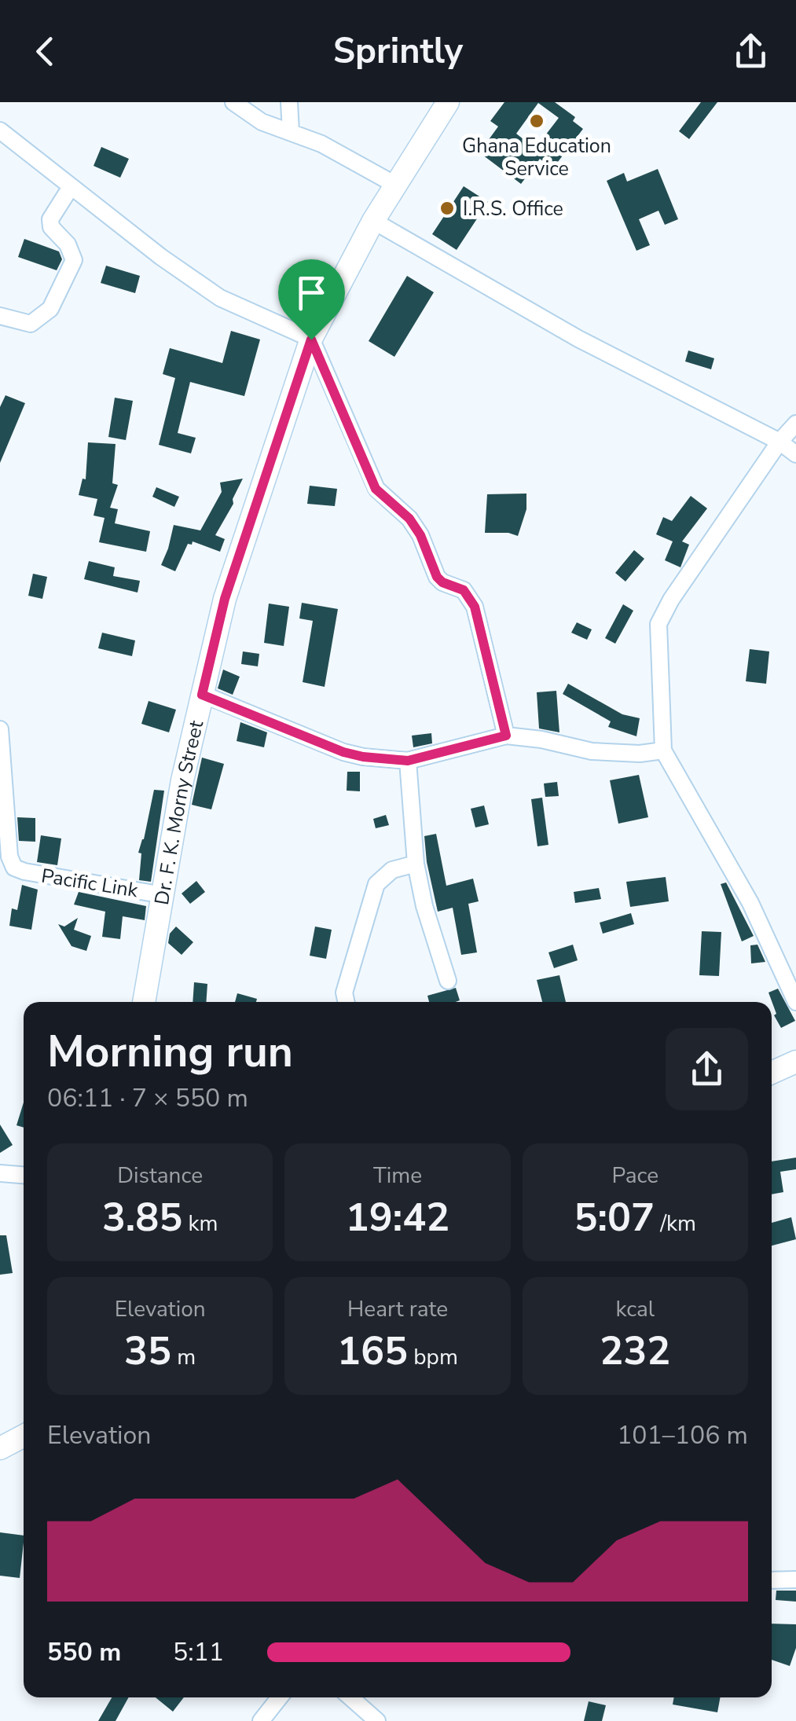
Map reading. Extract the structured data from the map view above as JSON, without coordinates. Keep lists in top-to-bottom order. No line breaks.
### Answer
{"streets":{"street":["Dr. F. K. Morny Street","Pacific Link"]},"crossings":[["Dr. F. K. Morny Street","Pacific Link"]],"places":["Ghana Education Service","I.R.S. Office"],"page":{"header":"Sprintly","heading":["Morning run","06:11 · 7 × 550 m"],"stats":[["Distance","3.85 km"],["Time","19:42"],["Pace","5:07 /km"],["Elevation","35 m"],["Heart rate","165 bpm"],["kcal","232"]],"chart":["Elevation","101–106 m"],"list":[{"name":"550 m","note":"5:11"}]}}
